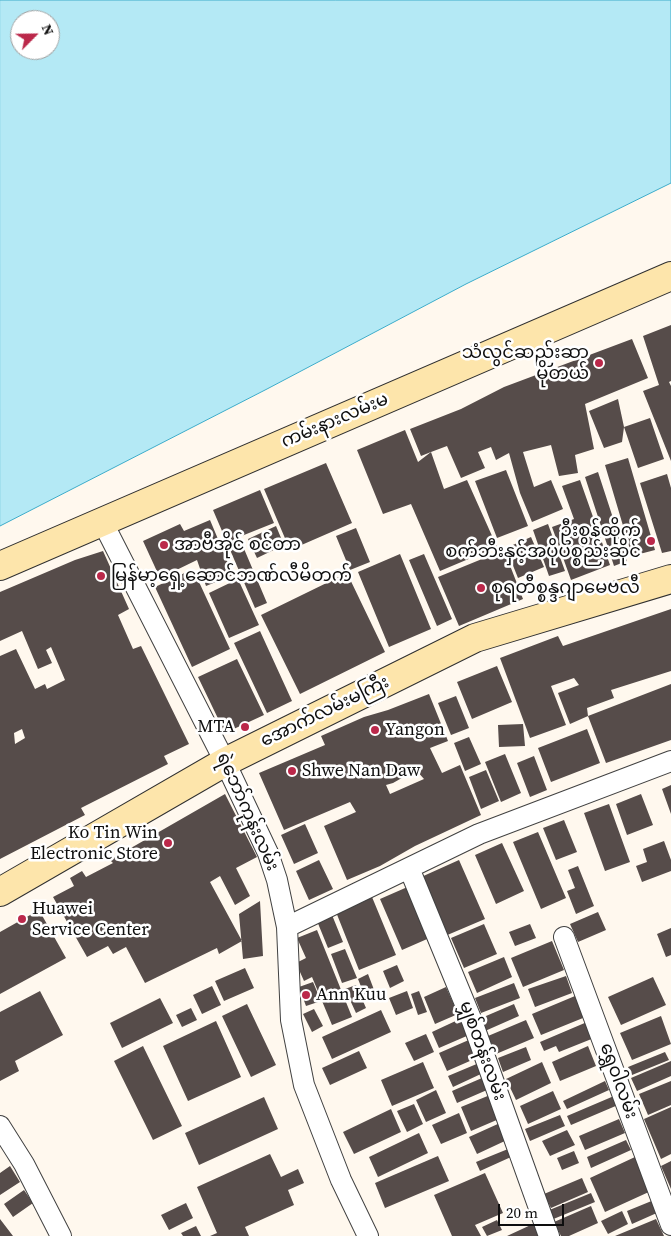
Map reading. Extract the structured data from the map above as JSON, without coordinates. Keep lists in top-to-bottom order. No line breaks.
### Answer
{"streets":{"main road":["ကမ်းနားလမ်းမ","အောက်လမ်းမကြီး"],"street":["ရဲဘော်ကုန်းလမ်း","မျှစ်တန်းလမ်း","ရွှေဝါလမ်း"]},"crossings":[["ကမ်းနားလမ်းမ","ရဲဘော်ကုန်းလမ်း"],["အောက်လမ်းမကြီး","ရဲဘော်ကုန်းလမ်း"]],"places":["သံလွင်ဆည်းဆာ မိုတယ်","ဦးစွန်ထိုက် စက်ဘီးနှင့်အပိုပစ္စည်းဆိုင်","အာဗီအိုင် စင်တာ","မြန်မာ့ရှေ့ဆောင်ဘဏ်လီမိတက်","စုရတီစ္စန္ဒဂျာမေဗလီ","MTA","Yangon","Shwe Nan Daw","Ko Tin Win Electronic Store","Huawei Service Center","Ann Kuu"],"scale_bar":"20 m","north":"top right"}
